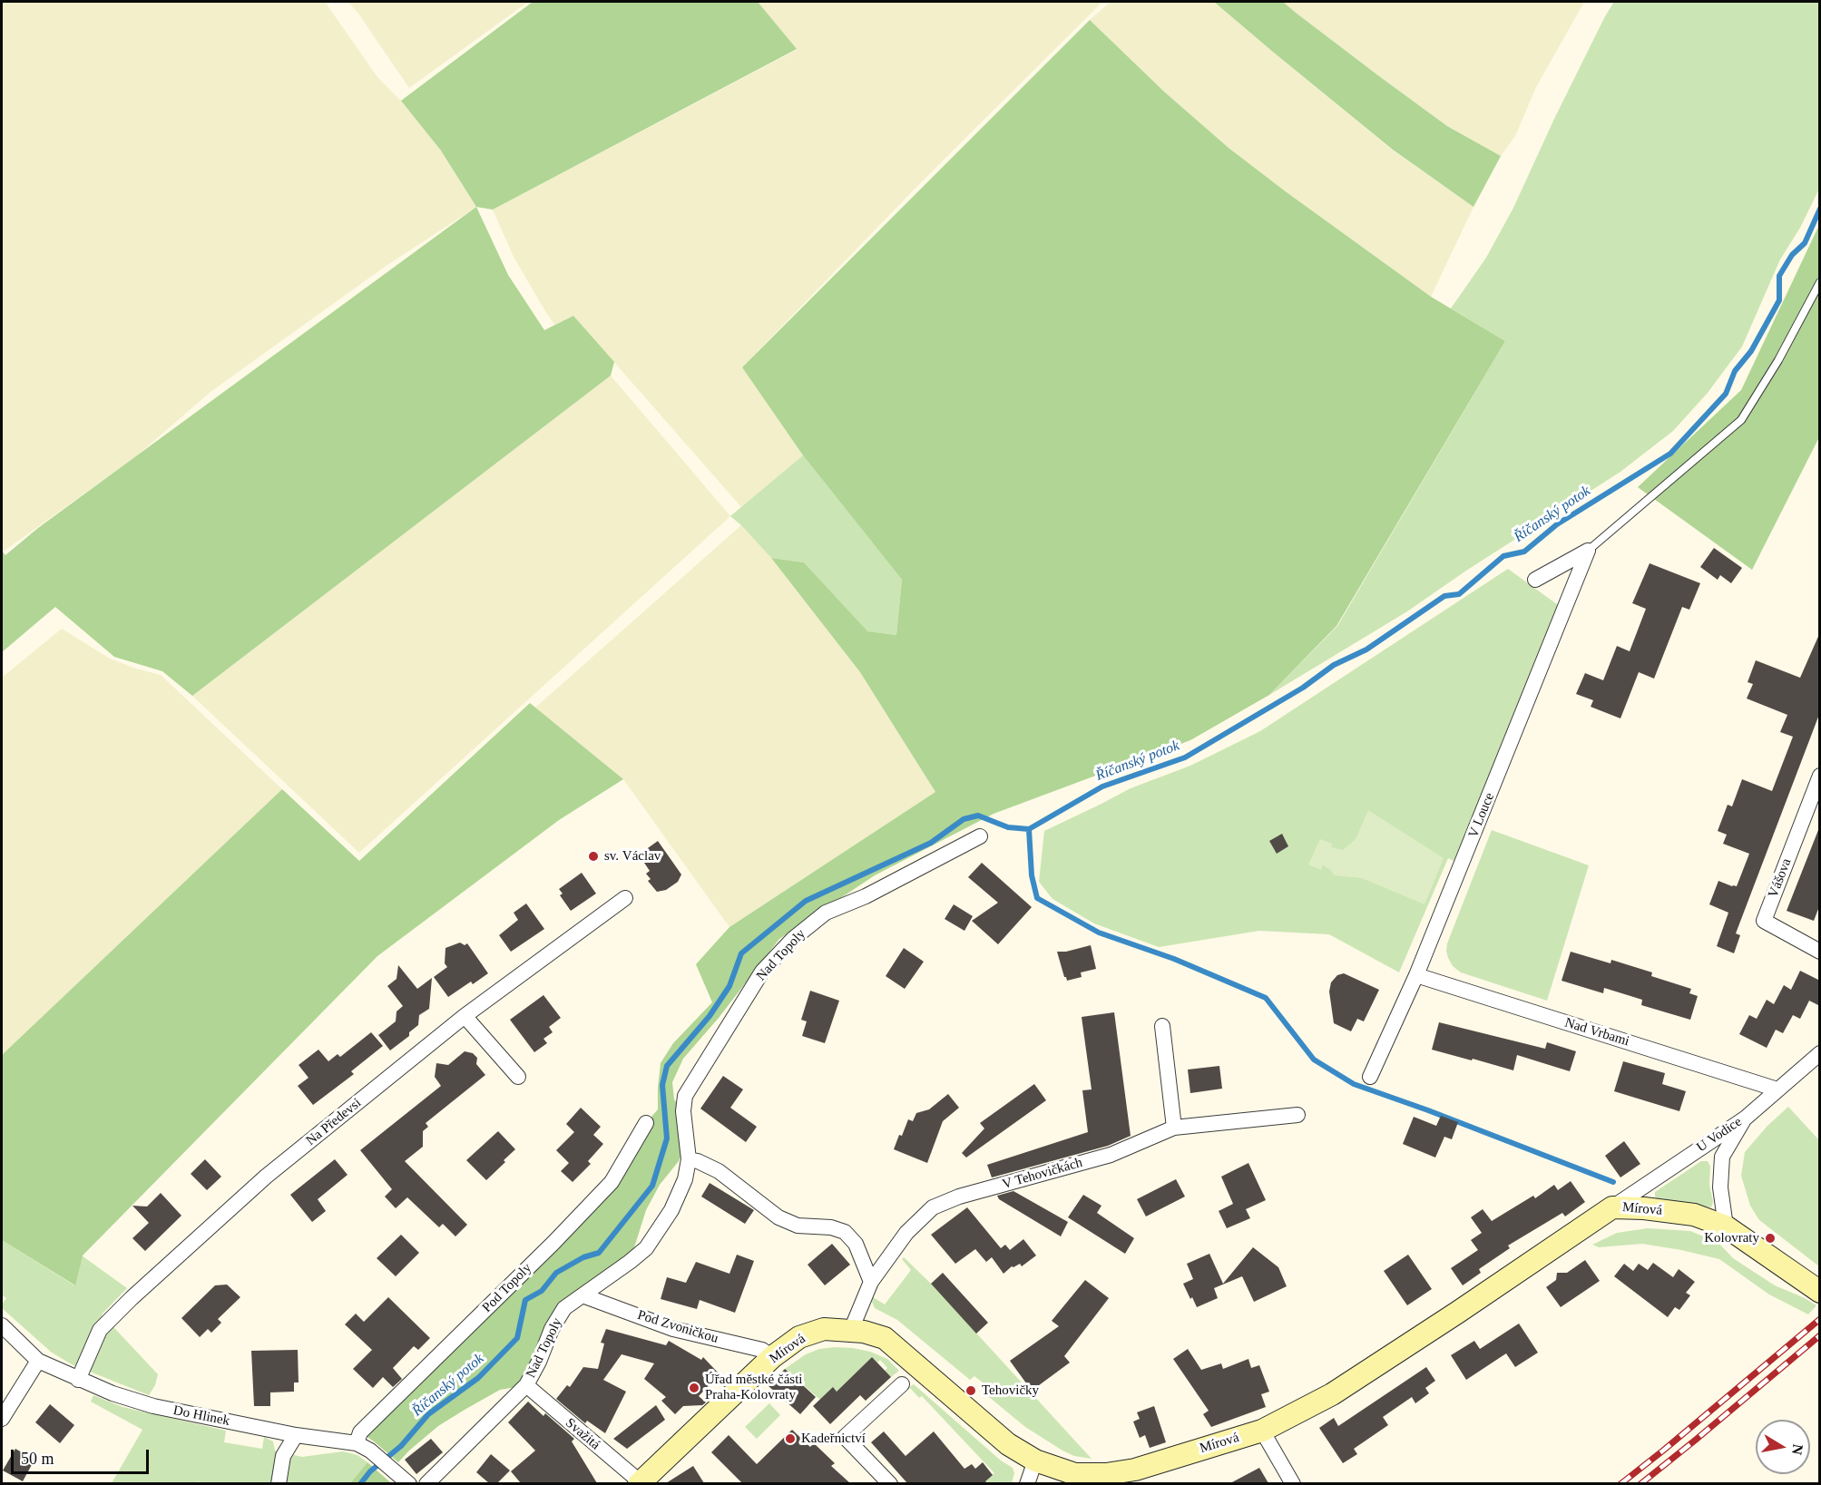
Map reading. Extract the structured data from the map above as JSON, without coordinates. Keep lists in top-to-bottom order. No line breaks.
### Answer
{"streets":{"street":["V Louce","Vášova","Nad Topoly","Nad Vrbami","Na Předevsi","U Vodice","V Tehovičkách","Mírová","Pod Topoly","Pod Zvoničkou","Do Hlinek","Svažitá"]},"crossings":[["V Louce","Nad Vrbami"],["Nad Topoly","Pod Zvoničkou"],["Nad Topoly","Svažitá"],["Nad Vrbami","U Vodice"],["Na Předevsi","Do Hlinek"],["U Vodice","Mírová"],["V Tehovičkách","Mírová"],["Mírová","Pod Zvoničkou"],["Mírová","Svažitá"],["Pod Topoly","Do Hlinek"]],"water":["Říčanský potok"],"places":["sv. Václav","Kolovraty","Úřad městké části Praha-Kolovraty","Tehovičky","Kadeřnictví"],"scale_bar":"50 m","north":"right"}
